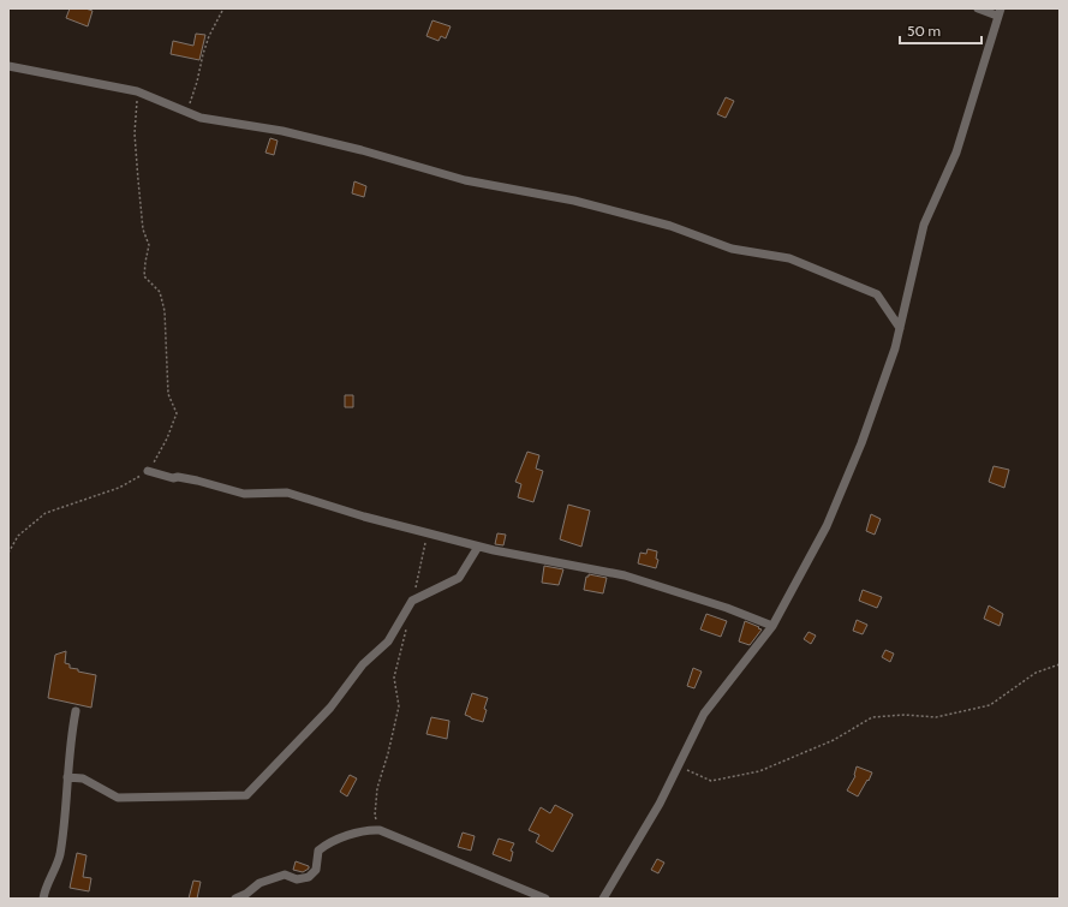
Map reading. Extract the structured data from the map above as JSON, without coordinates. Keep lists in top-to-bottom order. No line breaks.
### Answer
{"scale_bar":"50 m"}
